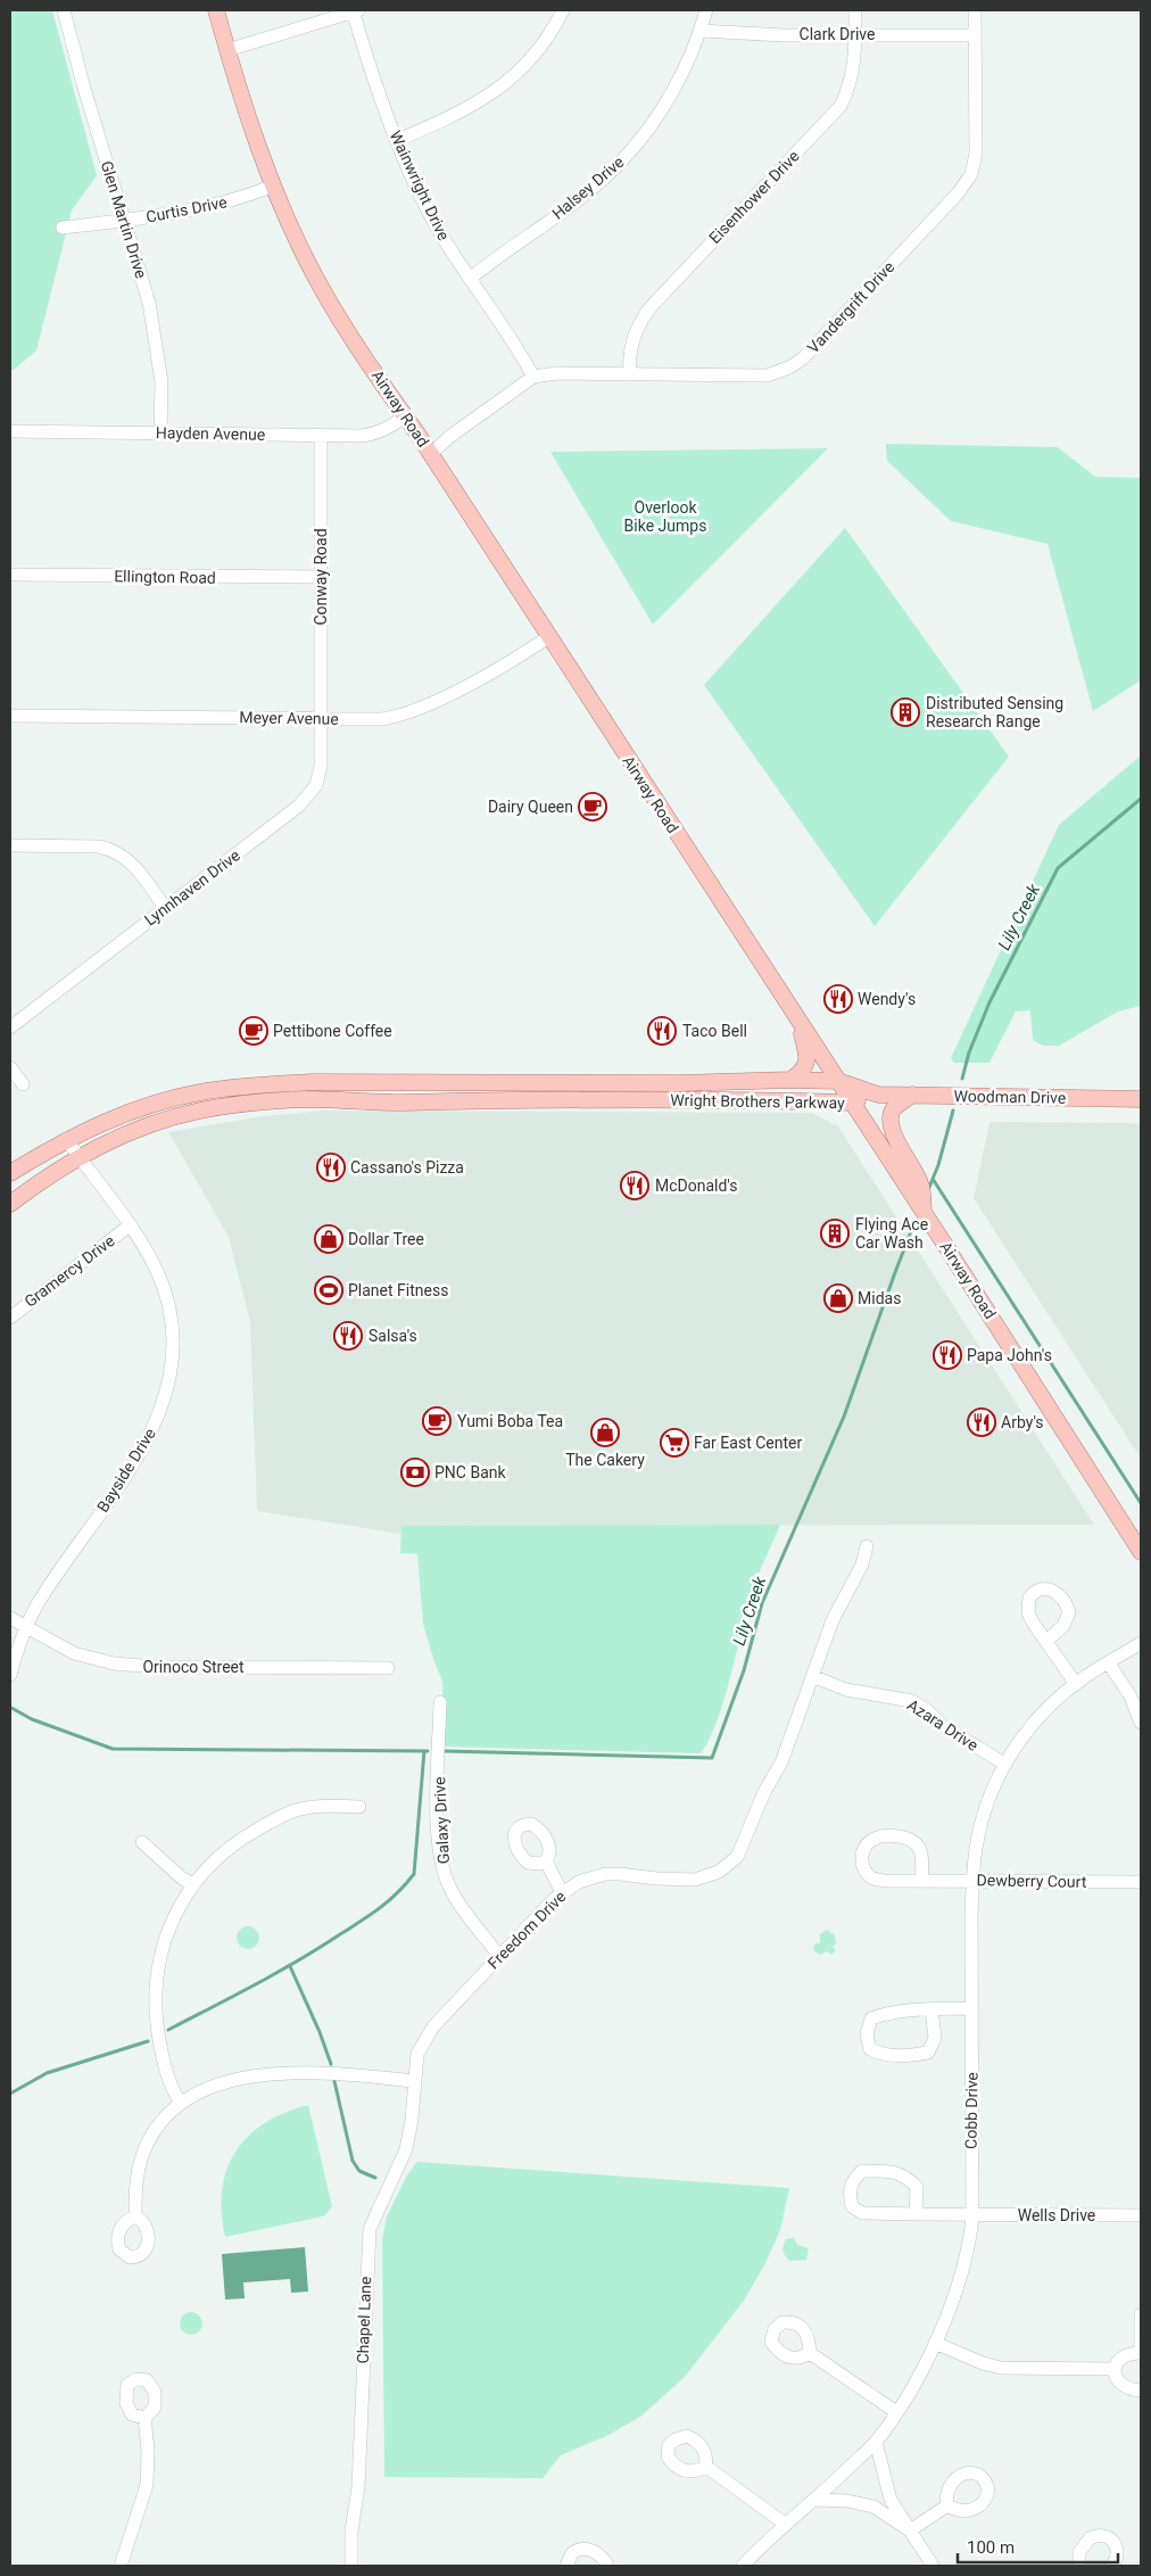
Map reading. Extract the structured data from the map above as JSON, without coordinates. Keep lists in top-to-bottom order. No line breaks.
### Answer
{"streets":{"main road":["Airway Road","Woodman Drive","Wright Brothers Parkway"],"street":["Clark Drive","Wainwright Drive","Halsey Drive","Eisenhower Drive","Curtis Drive","Glen Martin Drive","Vandergrift Drive","Hayden Avenue","Ellington Road","Conway Road","Meyer Avenue","Lynnhaven Drive","Gramercy Drive","Bayside Drive","Orinoco Street","Azara Drive","Galaxy Drive","Dewberry Court","Freedom Drive","Cobb Drive","Wells Drive","Chapel Lane"]},"crossings":[["Clark Drive","Halsey Drive"],["Clark Drive","Eisenhower Drive"],["Clark Drive","Vandergrift Drive"],["Wainwright Drive","Halsey Drive"],["Wainwright Drive","Vandergrift Drive"],["Eisenhower Drive","Vandergrift Drive"],["Curtis Drive","Glen Martin Drive"],["Curtis Drive","Airway Road"],["Glen Martin Drive","Hayden Avenue"],["Airway Road","Hayden Avenue"],["Airway Road","Meyer Avenue"],["Airway Road","Wright Brothers Parkway"],["Hayden Avenue","Conway Road"],["Ellington Road","Conway Road"],["Conway Road","Meyer Avenue"],["Conway Road","Lynnhaven Drive"],["Meyer Avenue","Lynnhaven Drive"],["Woodman Drive","Wright Brothers Parkway"],["Wright Brothers Parkway","Bayside Drive"],["Gramercy Drive","Bayside Drive"],["Bayside Drive","Orinoco Street"],["Azara Drive","Freedom Drive"],["Azara Drive","Cobb Drive"],["Galaxy Drive","Freedom Drive"],["Dewberry Court","Cobb Drive"],["Freedom Drive","Chapel Lane"],["Cobb Drive","Wells Drive"]],"water":["Lily Creek"],"parks":["Overlook Bike Jumps"],"places":{"building":["Distributed Sensing Research Range","Flying Ace Car Wash"],"cafe":["Dairy Queen","Pettibone Coffee","Yumi Boba Tea"],"restaurant":["Wendy's","Taco Bell","Cassano's Pizza","McDonald's","Salsa's","Papa John's","Arby's"],"shop":["Dollar Tree","Midas","The Cakery"],"sports":["Planet Fitness"],"supermarket":["Far East Center"],"bank":["PNC Bank"]},"scale_bar":"100 m"}
